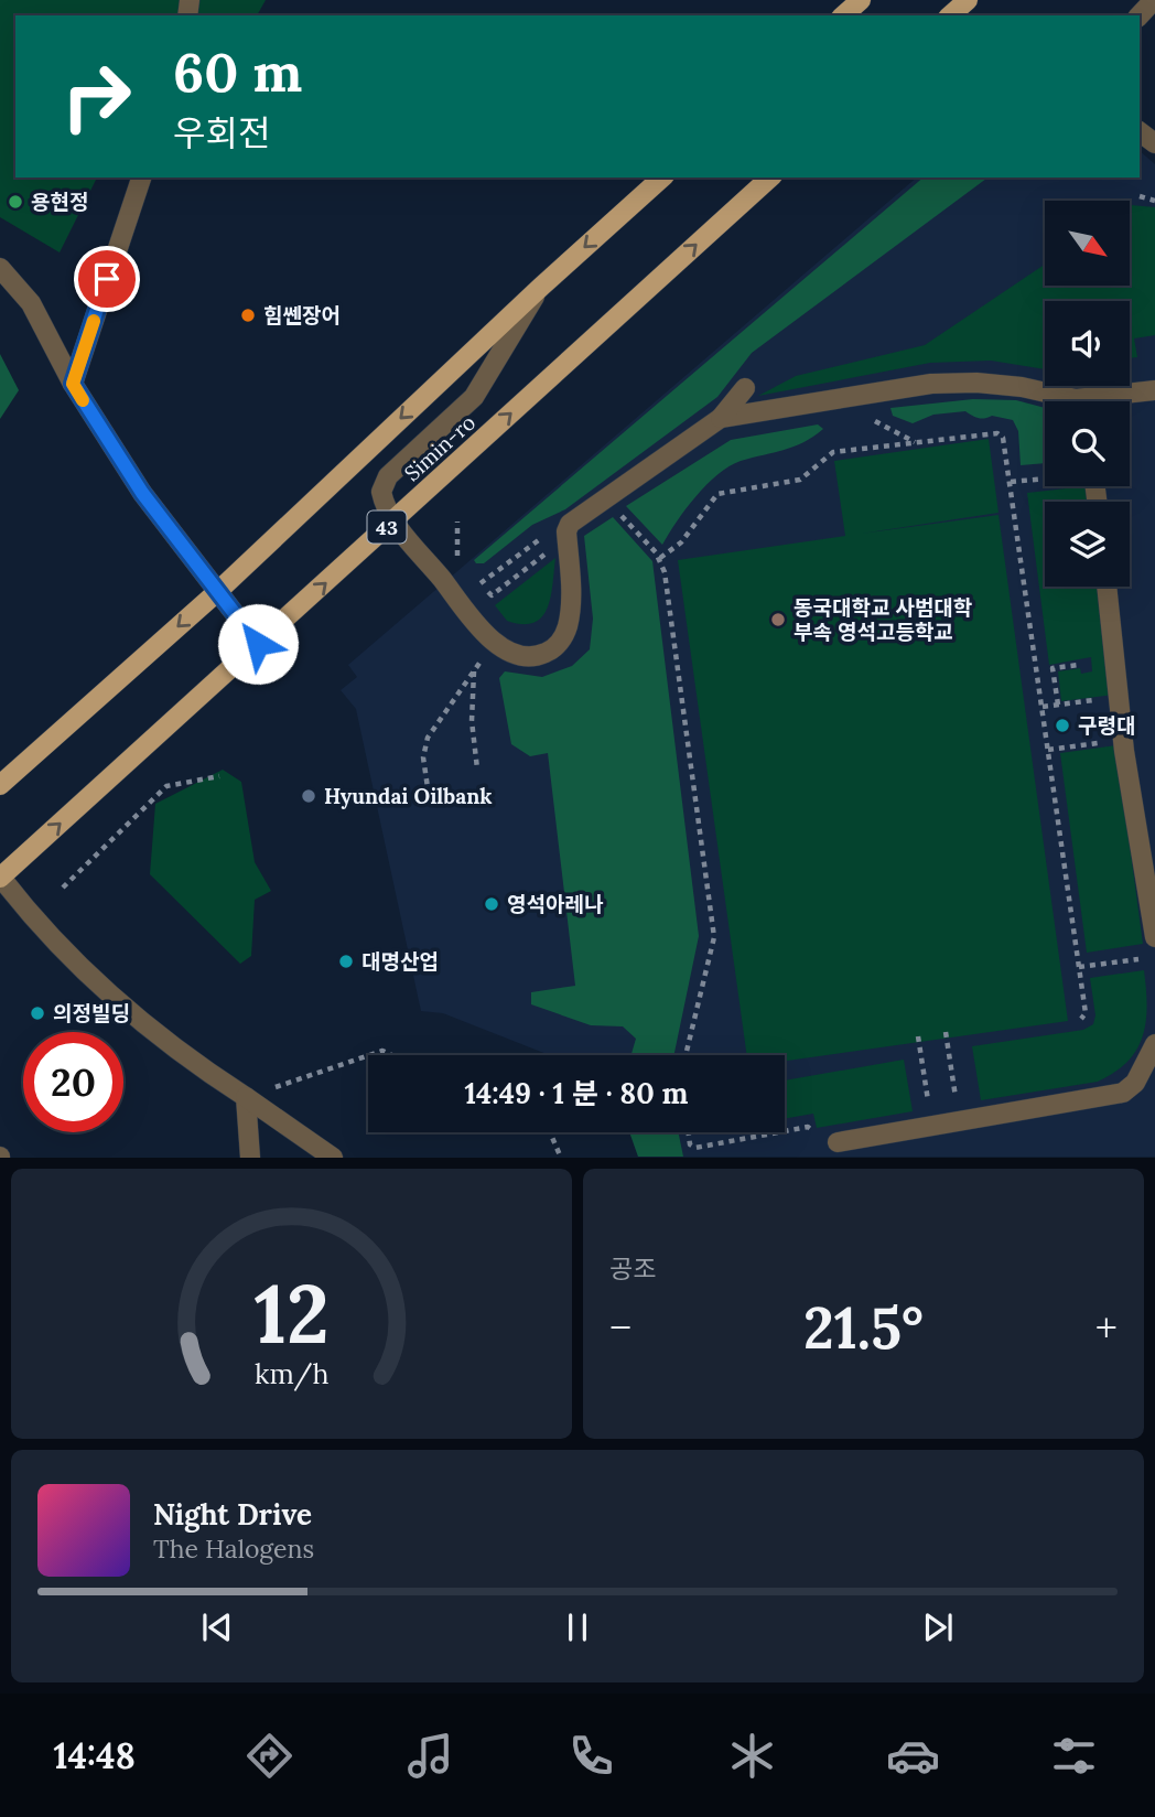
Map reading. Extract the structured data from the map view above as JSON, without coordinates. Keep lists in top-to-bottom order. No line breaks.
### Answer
{"streets":{"main road":["Simin-ro","43"]},"places":["용현정","힘쎈장어","동국대학교 사범대학 부속 영석고등학교","구령대","Hyundai Oilbank","영석아레나","대명산업","의정빌딩"],"north":"bottom right","page":{"turn":["60 m","우회전"],"limit":"20","trip":"14:49 · 1 분 · 80 m","tile":"공조","heat":["−","21.5°","+"],"song":["Night Drive","The Halogens"],"tabs":"14:48","gauge":["12","km/h"]}}
